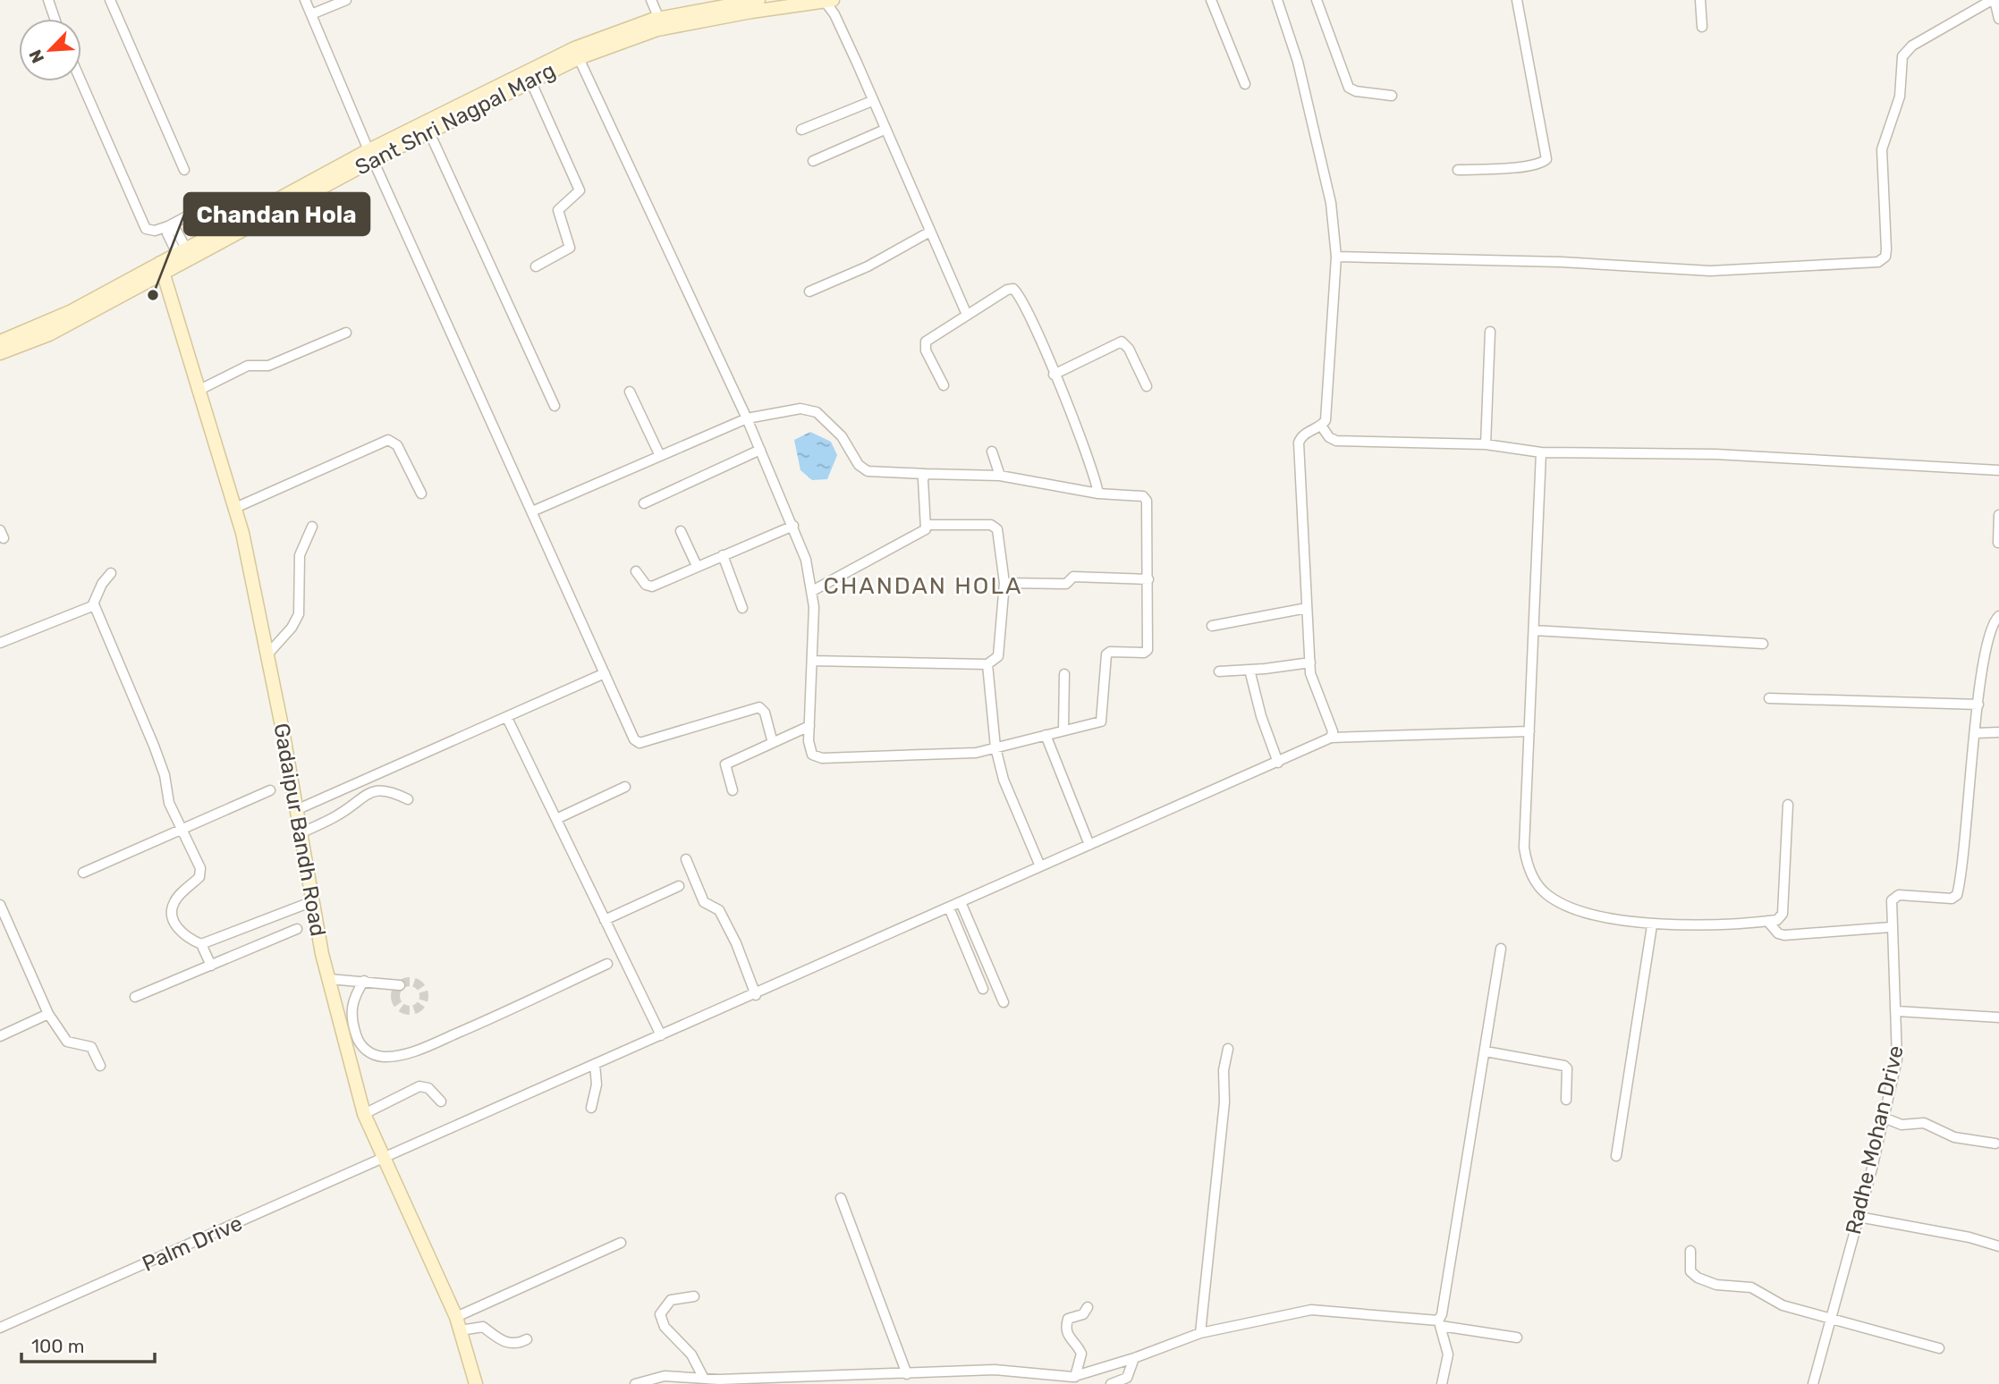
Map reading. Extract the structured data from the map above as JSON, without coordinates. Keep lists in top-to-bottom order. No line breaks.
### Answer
{"streets":{"main road":["Sant Shri Nagpal Marg","Gadaipur Bandh Road"],"street":["Radhe Mohan Drive","Palm Drive"]},"crossings":[["Sant Shri Nagpal Marg","Gadaipur Bandh Road"],["Gadaipur Bandh Road","Palm Drive"]],"districts":["CHANDAN HOLA"],"places":["Chandan Hola"],"scale_bar":"100 m","north":"bottom left"}
